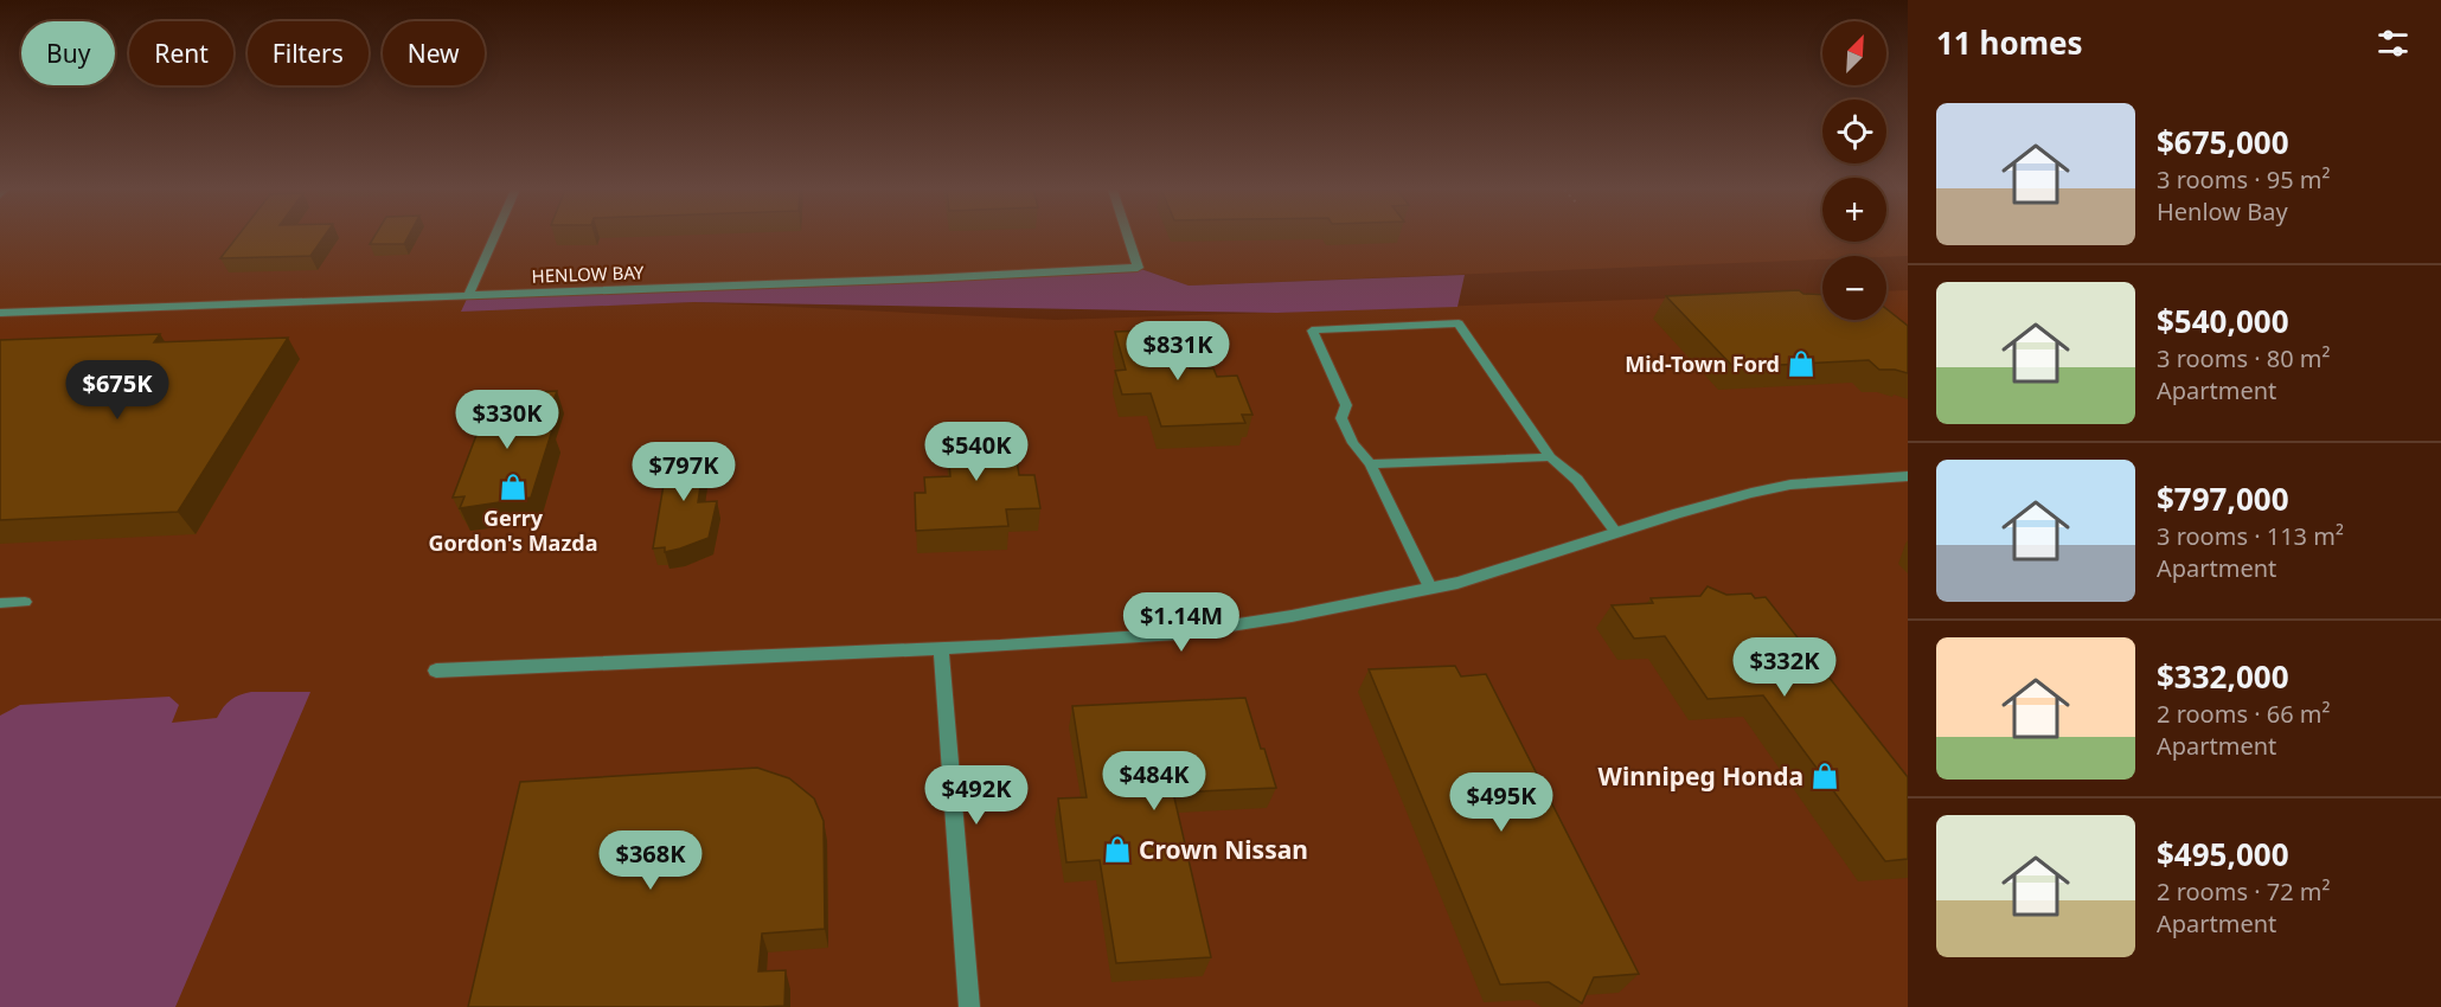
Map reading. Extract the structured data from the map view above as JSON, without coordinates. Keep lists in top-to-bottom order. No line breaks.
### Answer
{"streets":{"street":["HENLOW BAY"]},"places":{"shop":["Mid-Town Ford","Gerry Gordon's Mazda","Winnipeg Honda","Crown Nissan"]},"north":"top right","page":{"heading":"11 homes","map_buttons":["+","−"],"chip":["Buy","Rent","Filters","New"],"list":[{"name":"$675,000","note":"3 rooms · 95 m² · Henlow Bay"},{"name":"$540,000","note":"3 rooms · 80 m² · Apartment"},{"name":"$797,000","note":"3 rooms · 113 m² · Apartment"},{"name":"$332,000","note":"2 rooms · 66 m² · Apartment"},{"name":"$495,000","note":"2 rooms · 72 m² · Apartment"}],"price":["$831K","$675K","$330K","$540K","$797K","$1.14M","$332K","$484K","$492K","$495K","$368K"]}}
